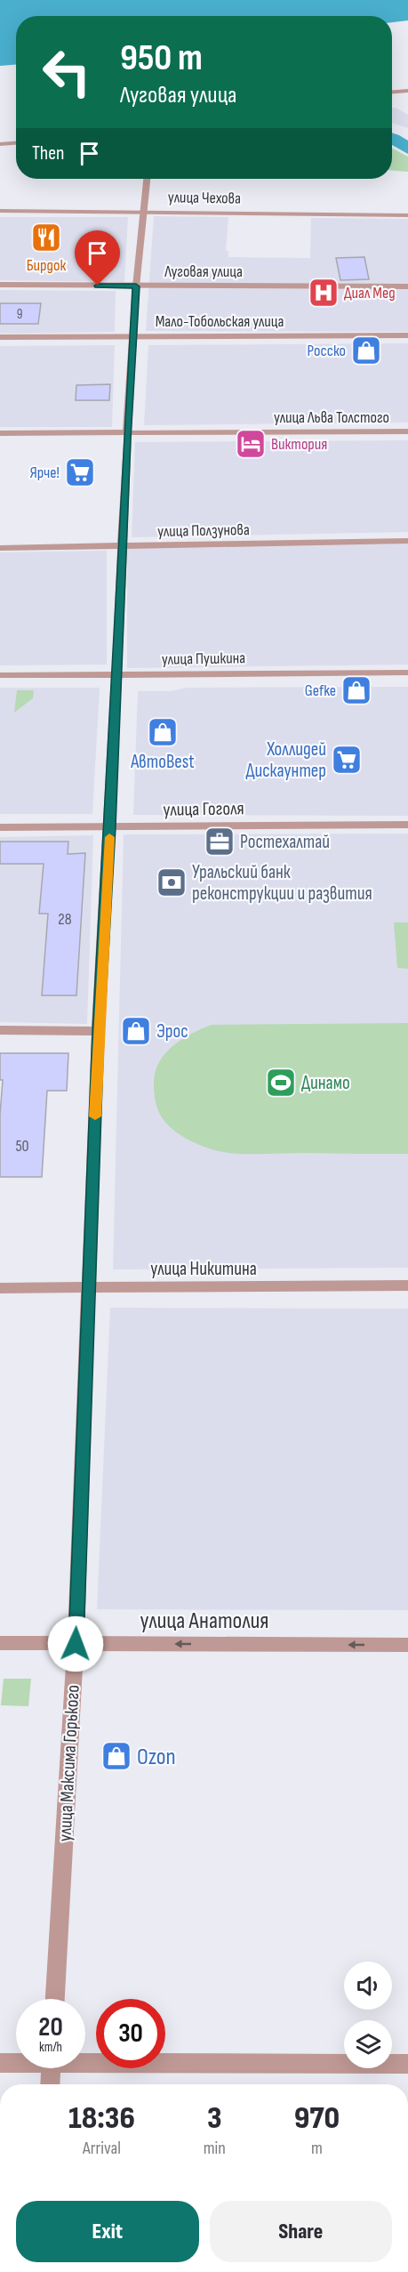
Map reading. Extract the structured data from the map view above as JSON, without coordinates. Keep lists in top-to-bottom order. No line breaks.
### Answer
{"streets":{"street":["улица Чехова","Луговая улица","Мало-Тобольская улица","улица Льва Толстого","улица Ползунова","улица Пушкина","улица Гоголя","улица Никитина","улица Анатолия","улица Максима Горького"]},"crossings":[["улица Чехова","улица Максима Горького"],["Луговая улица","улица Максима Горького"],["Мало-Тобольская улица","улица Максима Горького"],["улица Льва Толстого","улица Максима Горького"],["улица Ползунова","улица Максима Горького"],["улица Пушкина","улица Максима Горького"],["улица Гоголя","улица Максима Горького"],["улица Никитина","улица Максима Горького"],["улица Анатолия","улица Максима Горького"]],"one_way":["улица Анатолия"],"places":{"restaurant":["Бирдок"],"hospital":["Диал Мед"],"shop":["Росско","Gefke","АвтоBest","Эрос","Ozon"],"hotel":["Виктория"],"supermarket":["Ярче!","Холлидей Дискаунтер"],"office":["Ростехалтай"],"bank":["Уральский банк реконструкции и развития"],"sports":["Динамо"]},"house_numbers":["9","28","50"],"page":{"turn":["950 m","Луговая улица"],"then":"Then","speed":"20 km/h","limit":"30","eta":["18:36","Arrival","3","min","970","m"],"buttons":["Exit","Share"]}}
